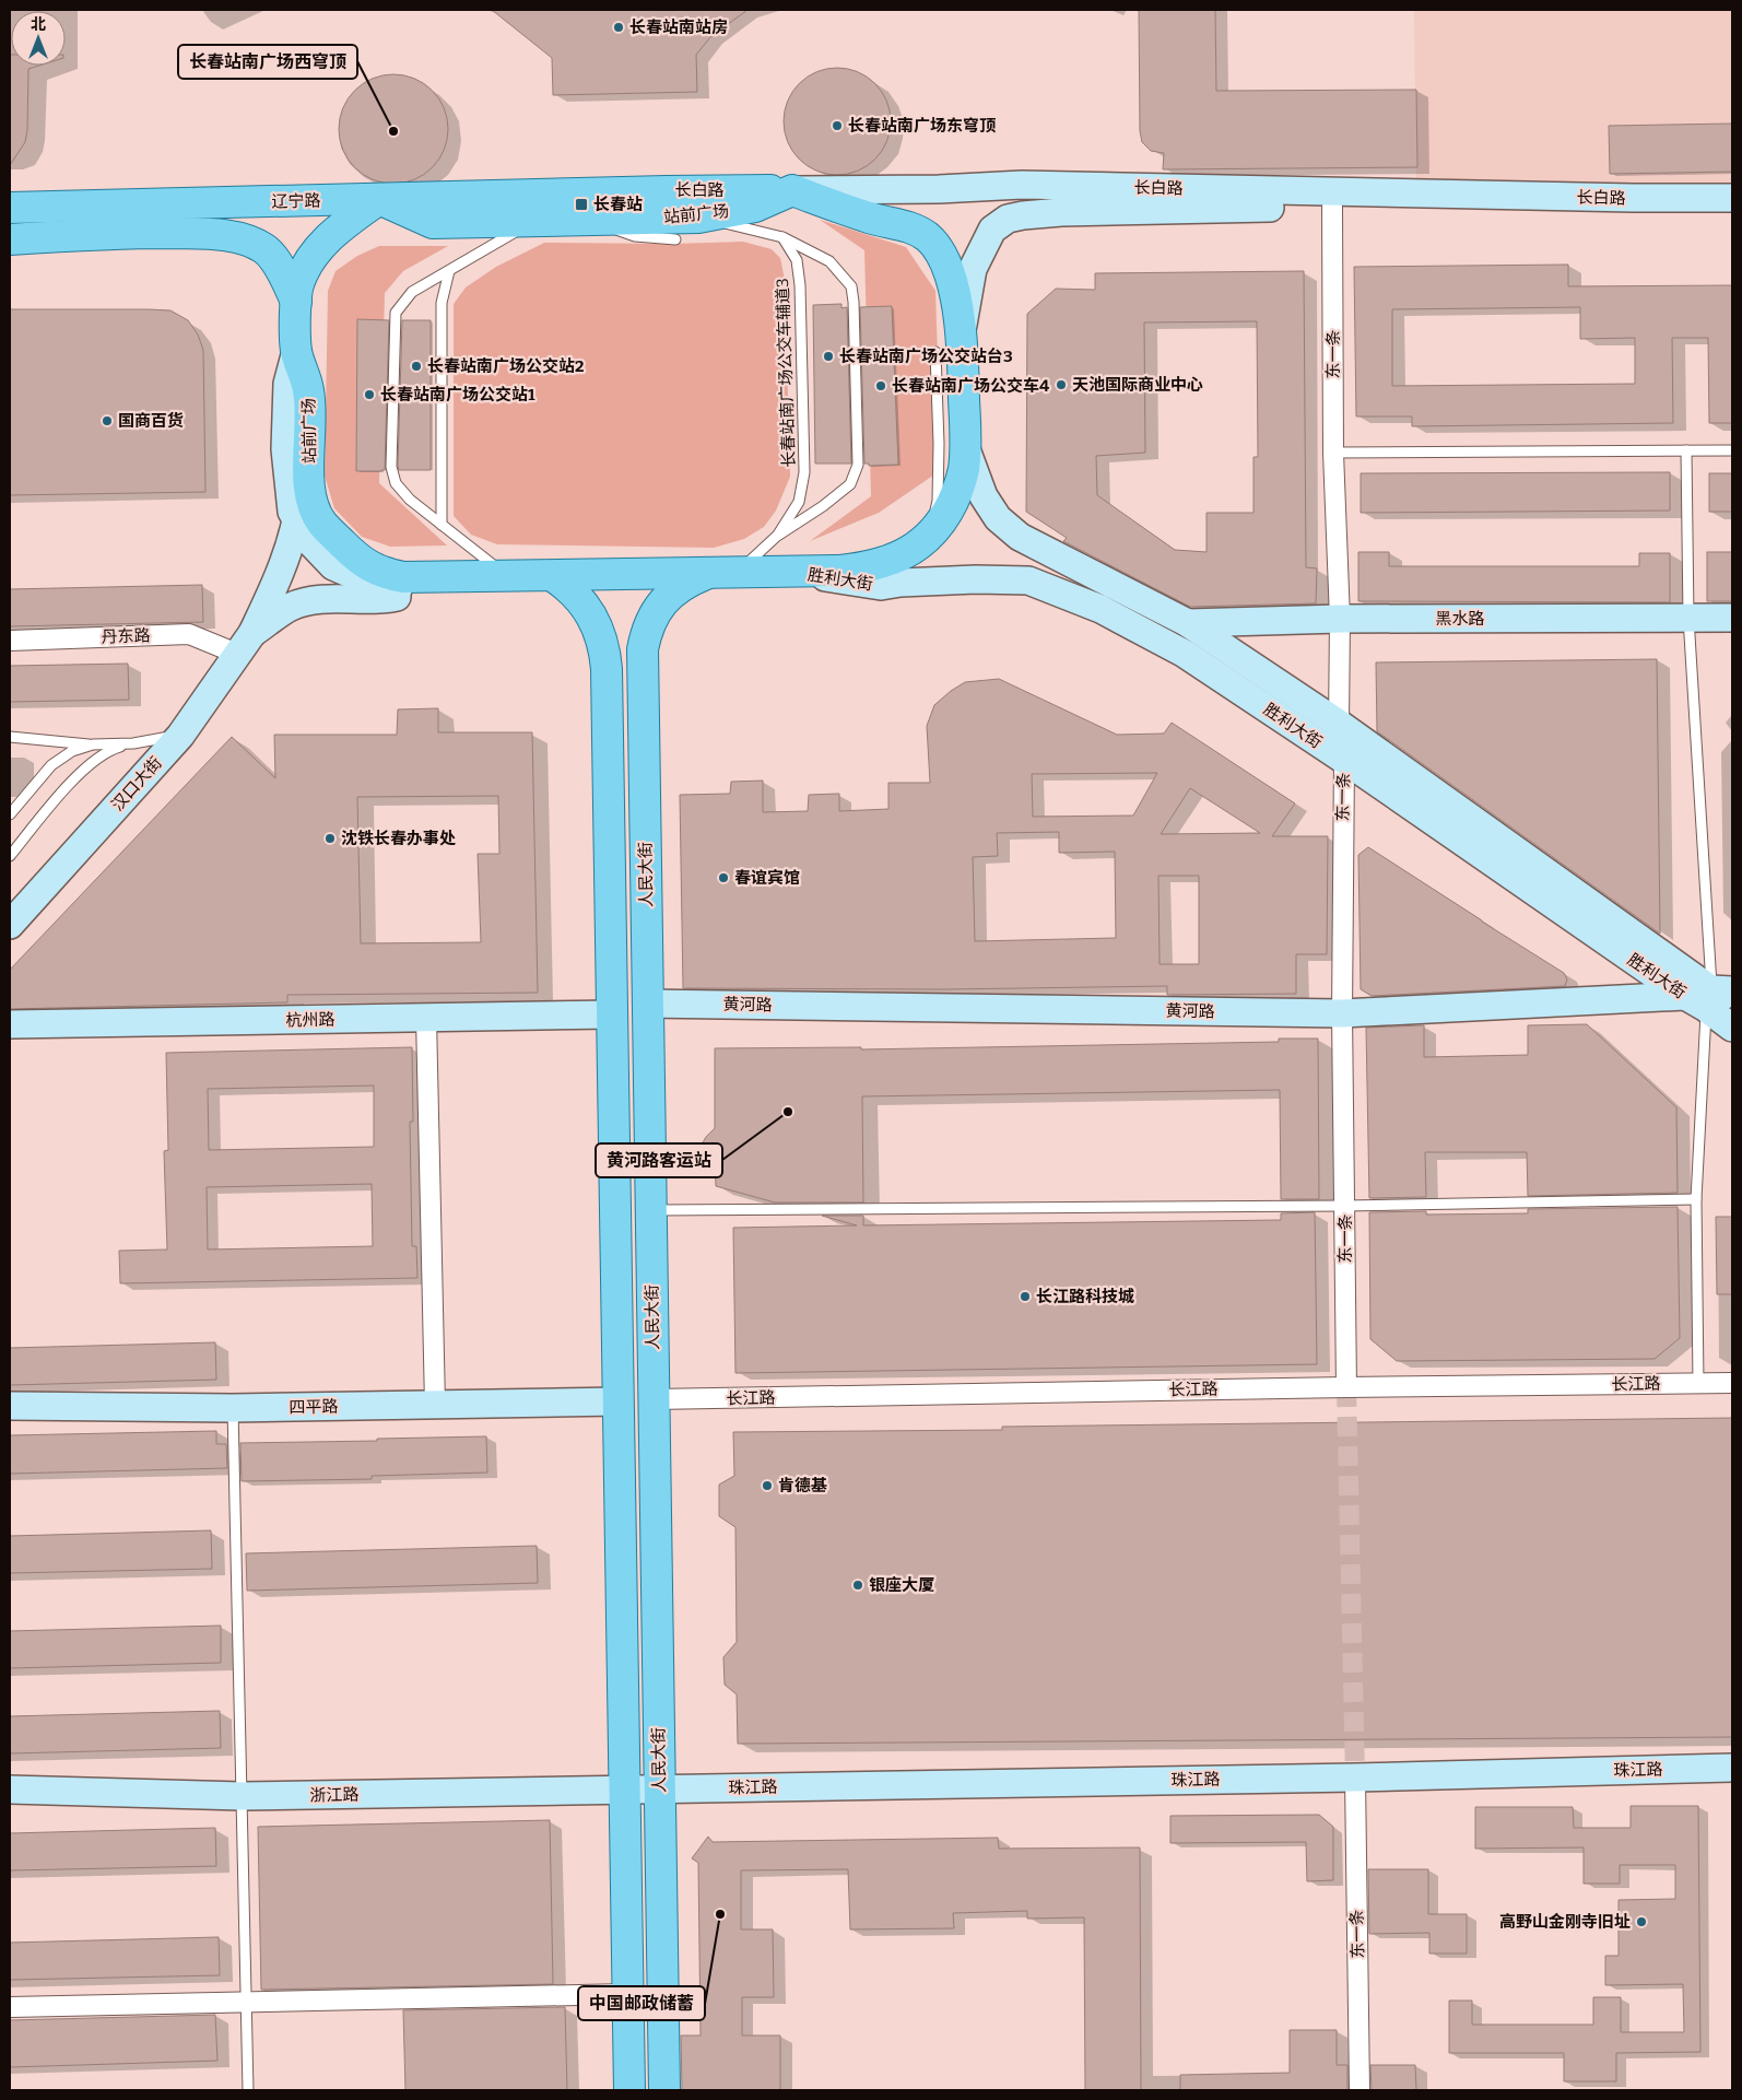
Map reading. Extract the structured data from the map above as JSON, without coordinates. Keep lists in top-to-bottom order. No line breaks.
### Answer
{"streets":{"main road":["长白路","辽宁路","站前广场","胜利大街","黑水路","汉口大街","人民大街","黄河路","杭州路","四平路","珠江路","浙江路"],"street":["东一条","丹东路","长江路"],"lane":["长春站南广场公交车辅道3"]},"crossings":[["长白路","辽宁路"],["长白路","站前广场"],["长白路","东一条"],["辽宁路","站前广场"],["站前广场","胜利大街"],["站前广场","人民大街"],["东一条","胜利大街"],["东一条","黑水路"],["东一条","黄河路"],["东一条","长江路"],["东一条","珠江路"],["胜利大街","黑水路"],["胜利大街","黄河路"],["丹东路","汉口大街"],["人民大街","黄河路"],["人民大街","长江路"],["人民大街","珠江路"],["人民大街","浙江路"],["珠江路","浙江路"]],"places":{"other":["长春站南站房","长春站南广场东穹顶","长春站南广场西穹顶","长春站南广场公交站台3","长春站南广场公交站2","天池国际商业中心","长春站南广场公交车4","长春站南广场公交站1","国商百货","沈铁长春办事处","春谊宾馆","黄河路客运站","长江路科技城","肯德基","银座大厦","中国邮政储蓄","高野山金刚寺旧址"],"transit":["长春站"]},"north":"top"}
